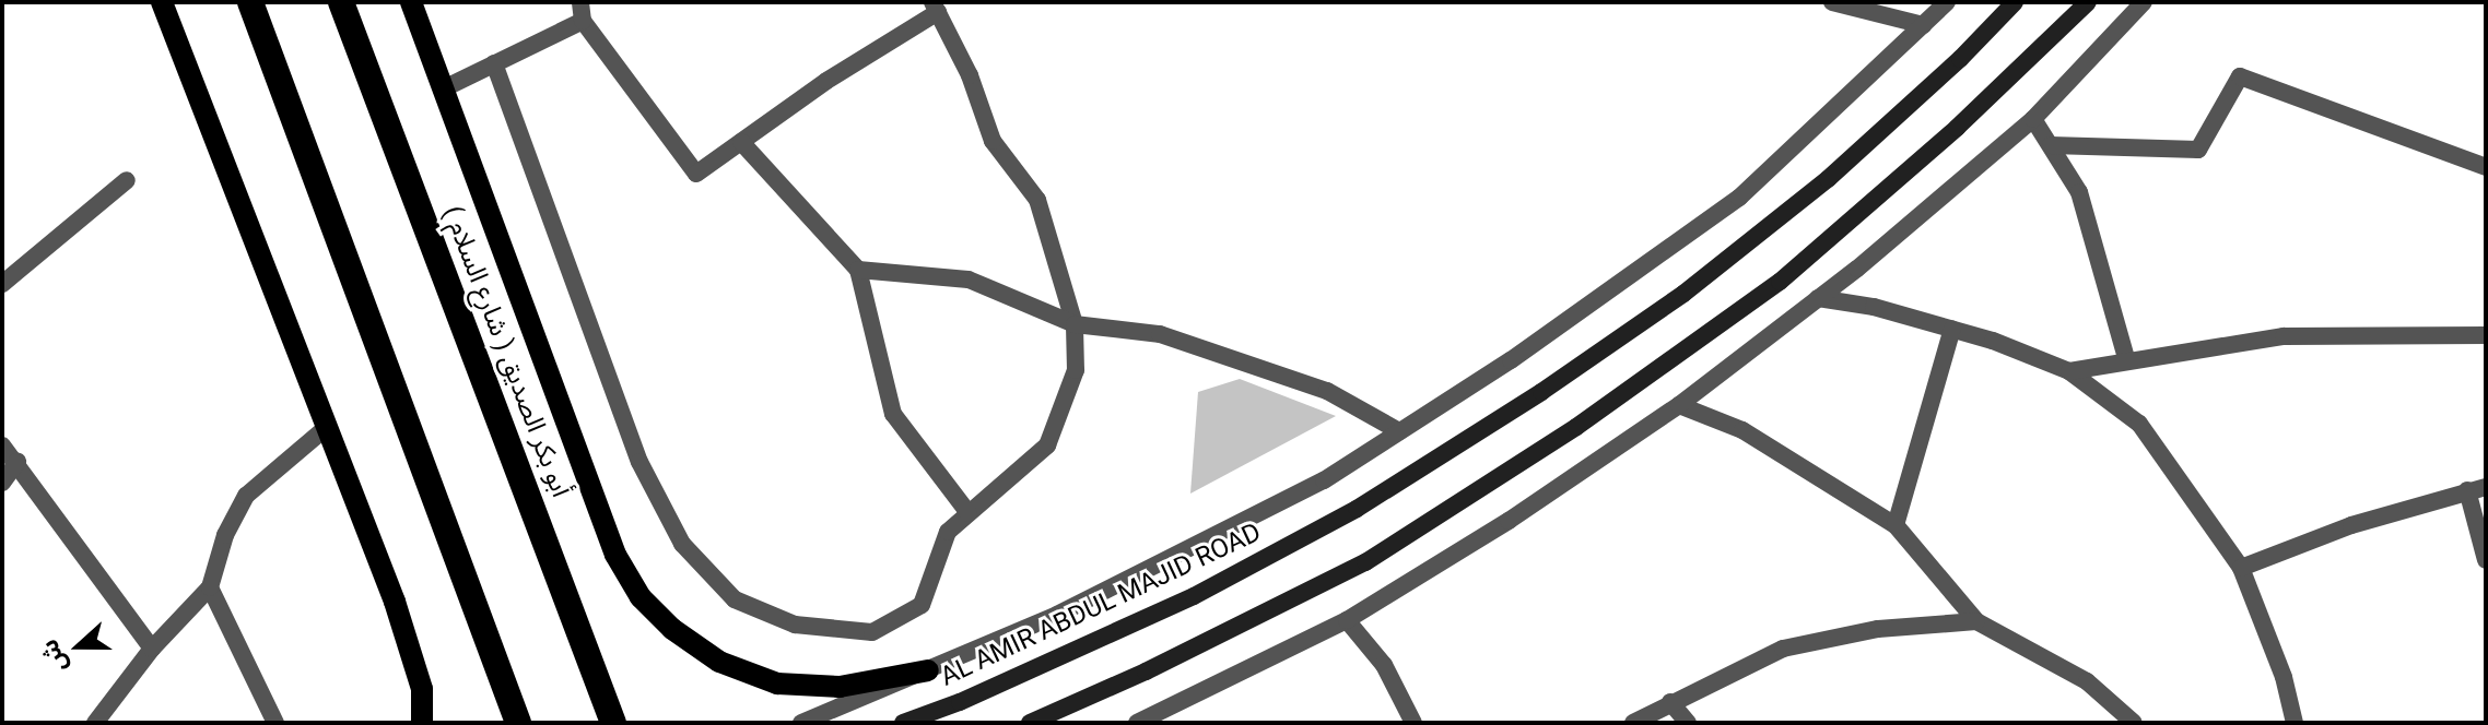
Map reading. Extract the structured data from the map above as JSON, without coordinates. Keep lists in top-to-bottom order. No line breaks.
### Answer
{"streets":{"highway":["( شارع السلام ) أبو بكر الصديق"],"main road":["AL AMIR ABDUL MAJID ROAD"]},"north":"left"}
